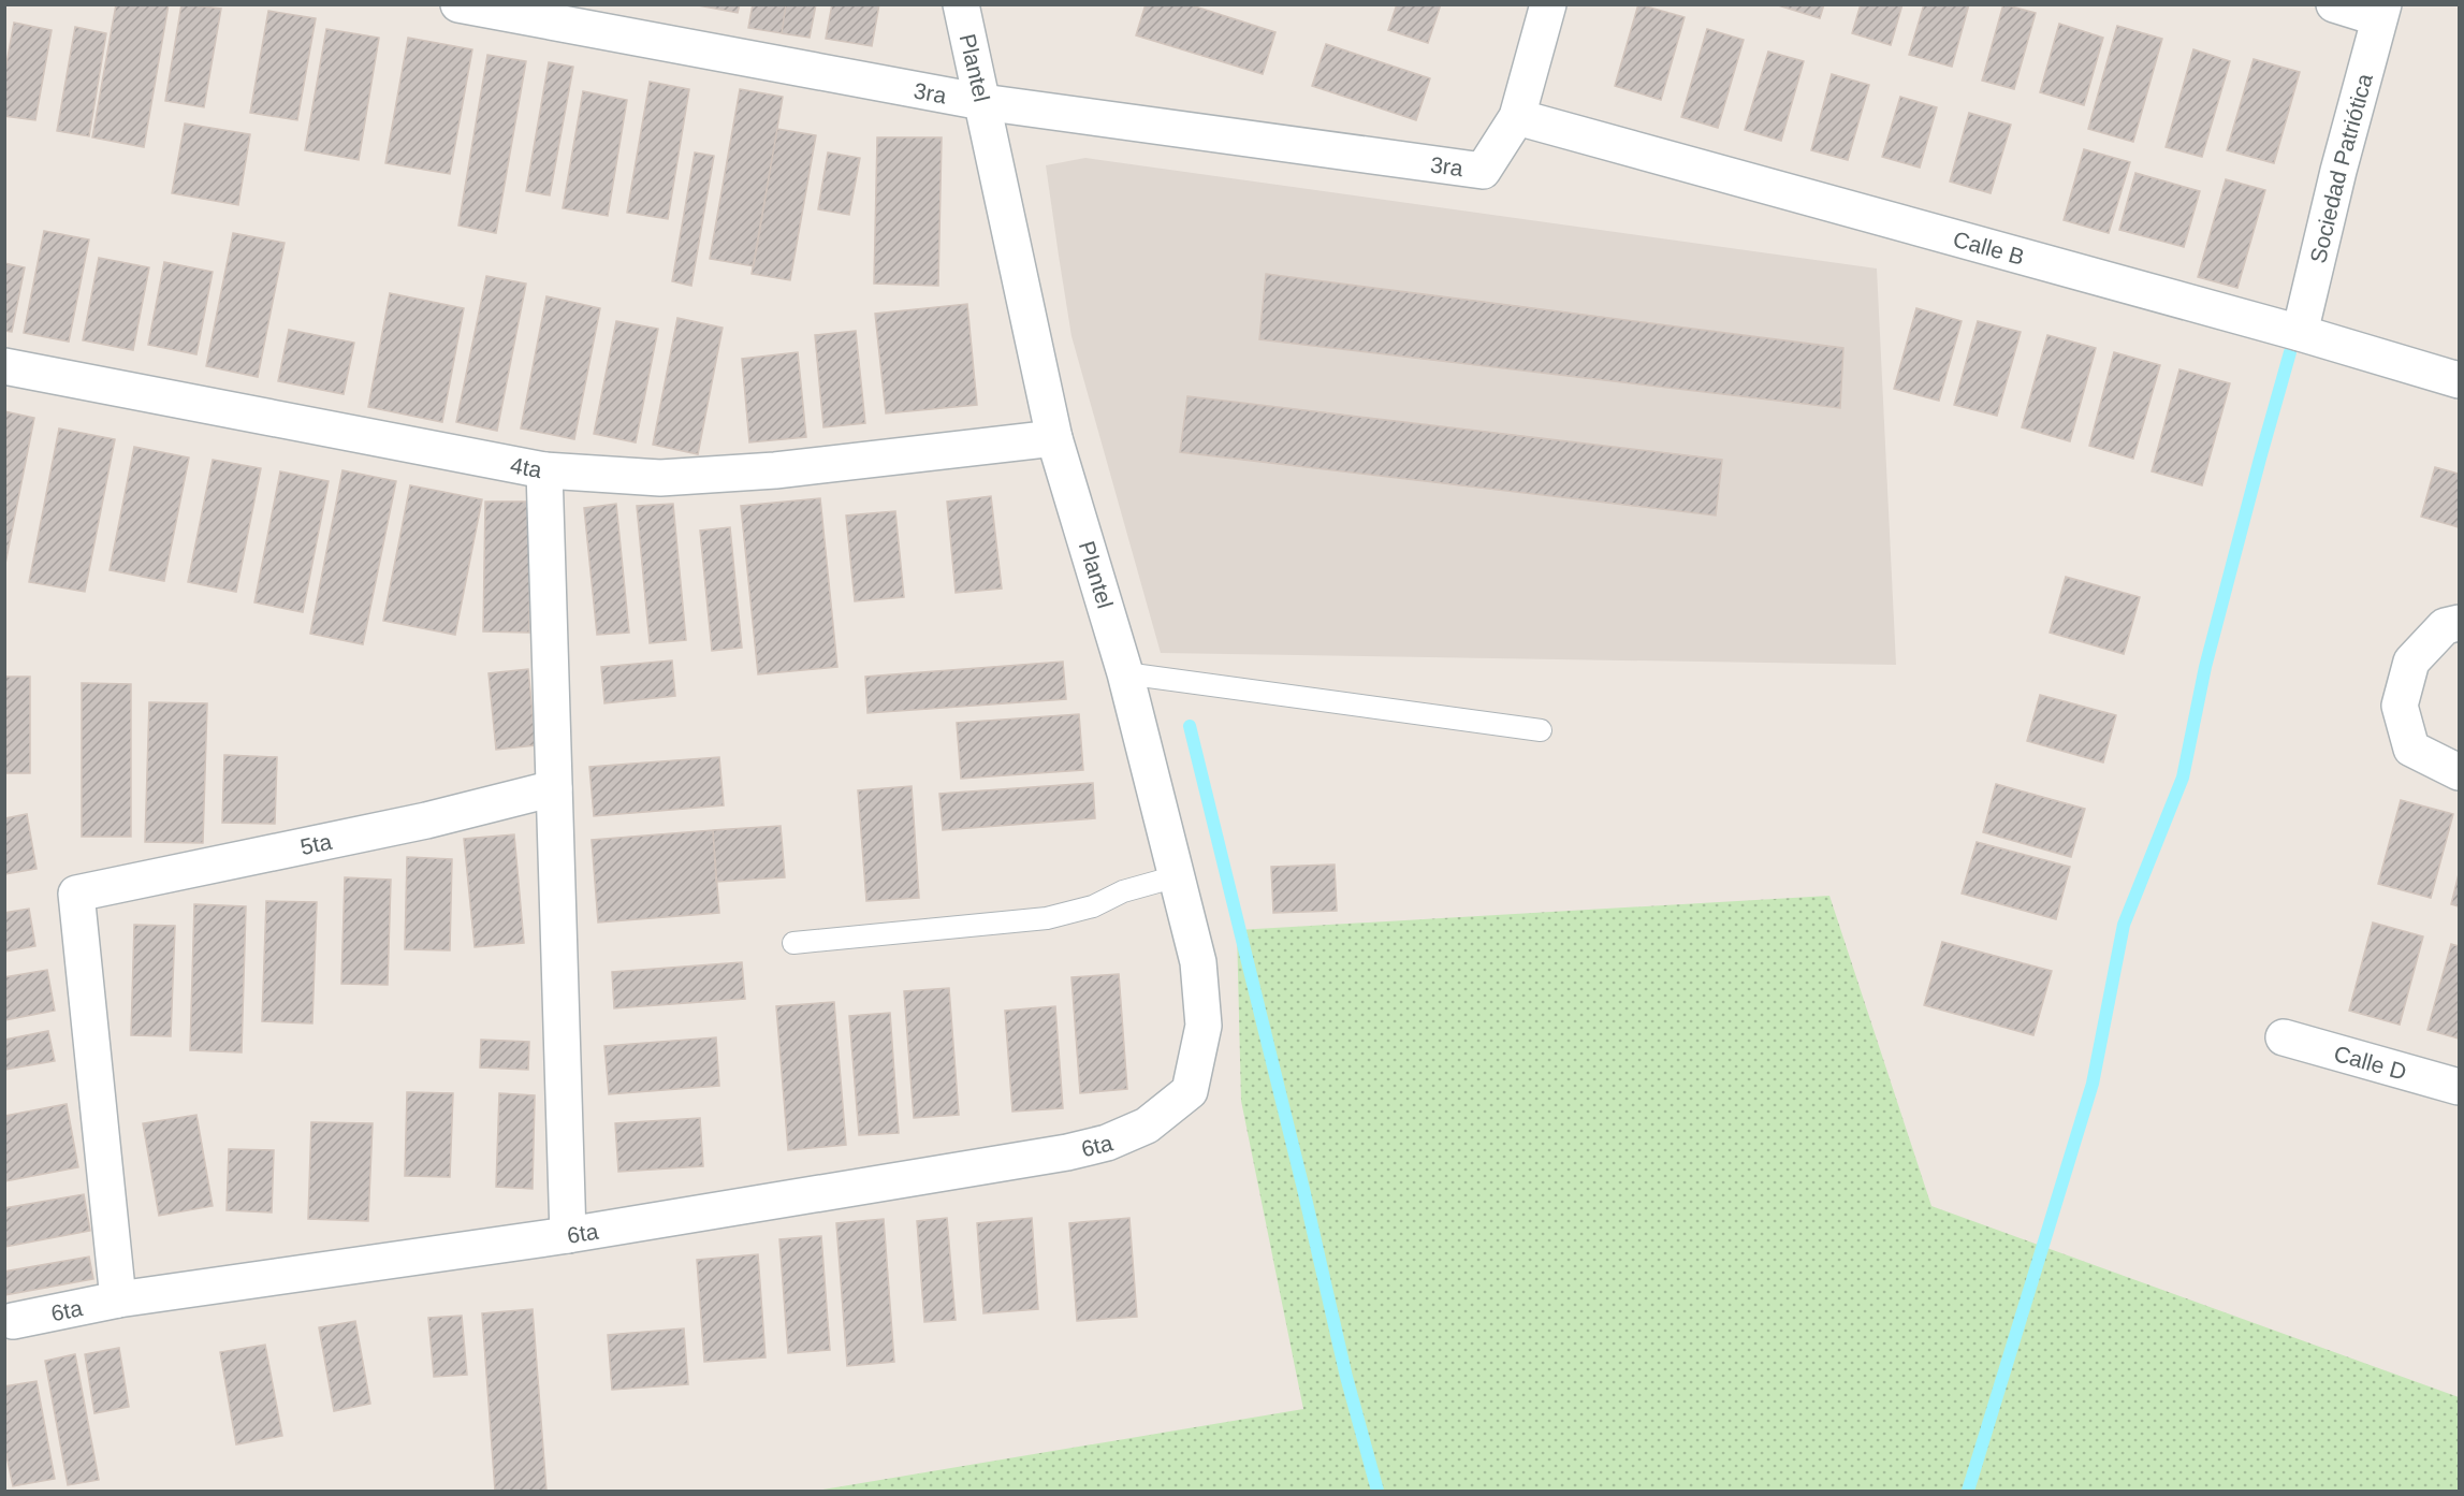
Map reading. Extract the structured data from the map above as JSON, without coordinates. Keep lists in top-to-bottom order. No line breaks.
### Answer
{"streets":{"street":["Plantel","3ra","Sociedad Patriótica","Calle B","4ta","5ta","Calle D","6ta"]},"crossings":[["Plantel","3ra"],["Plantel","4ta"],["Plantel","6ta"],["3ra","Calle B"],["Sociedad Patriótica","Calle B"],["5ta","6ta"]]}
